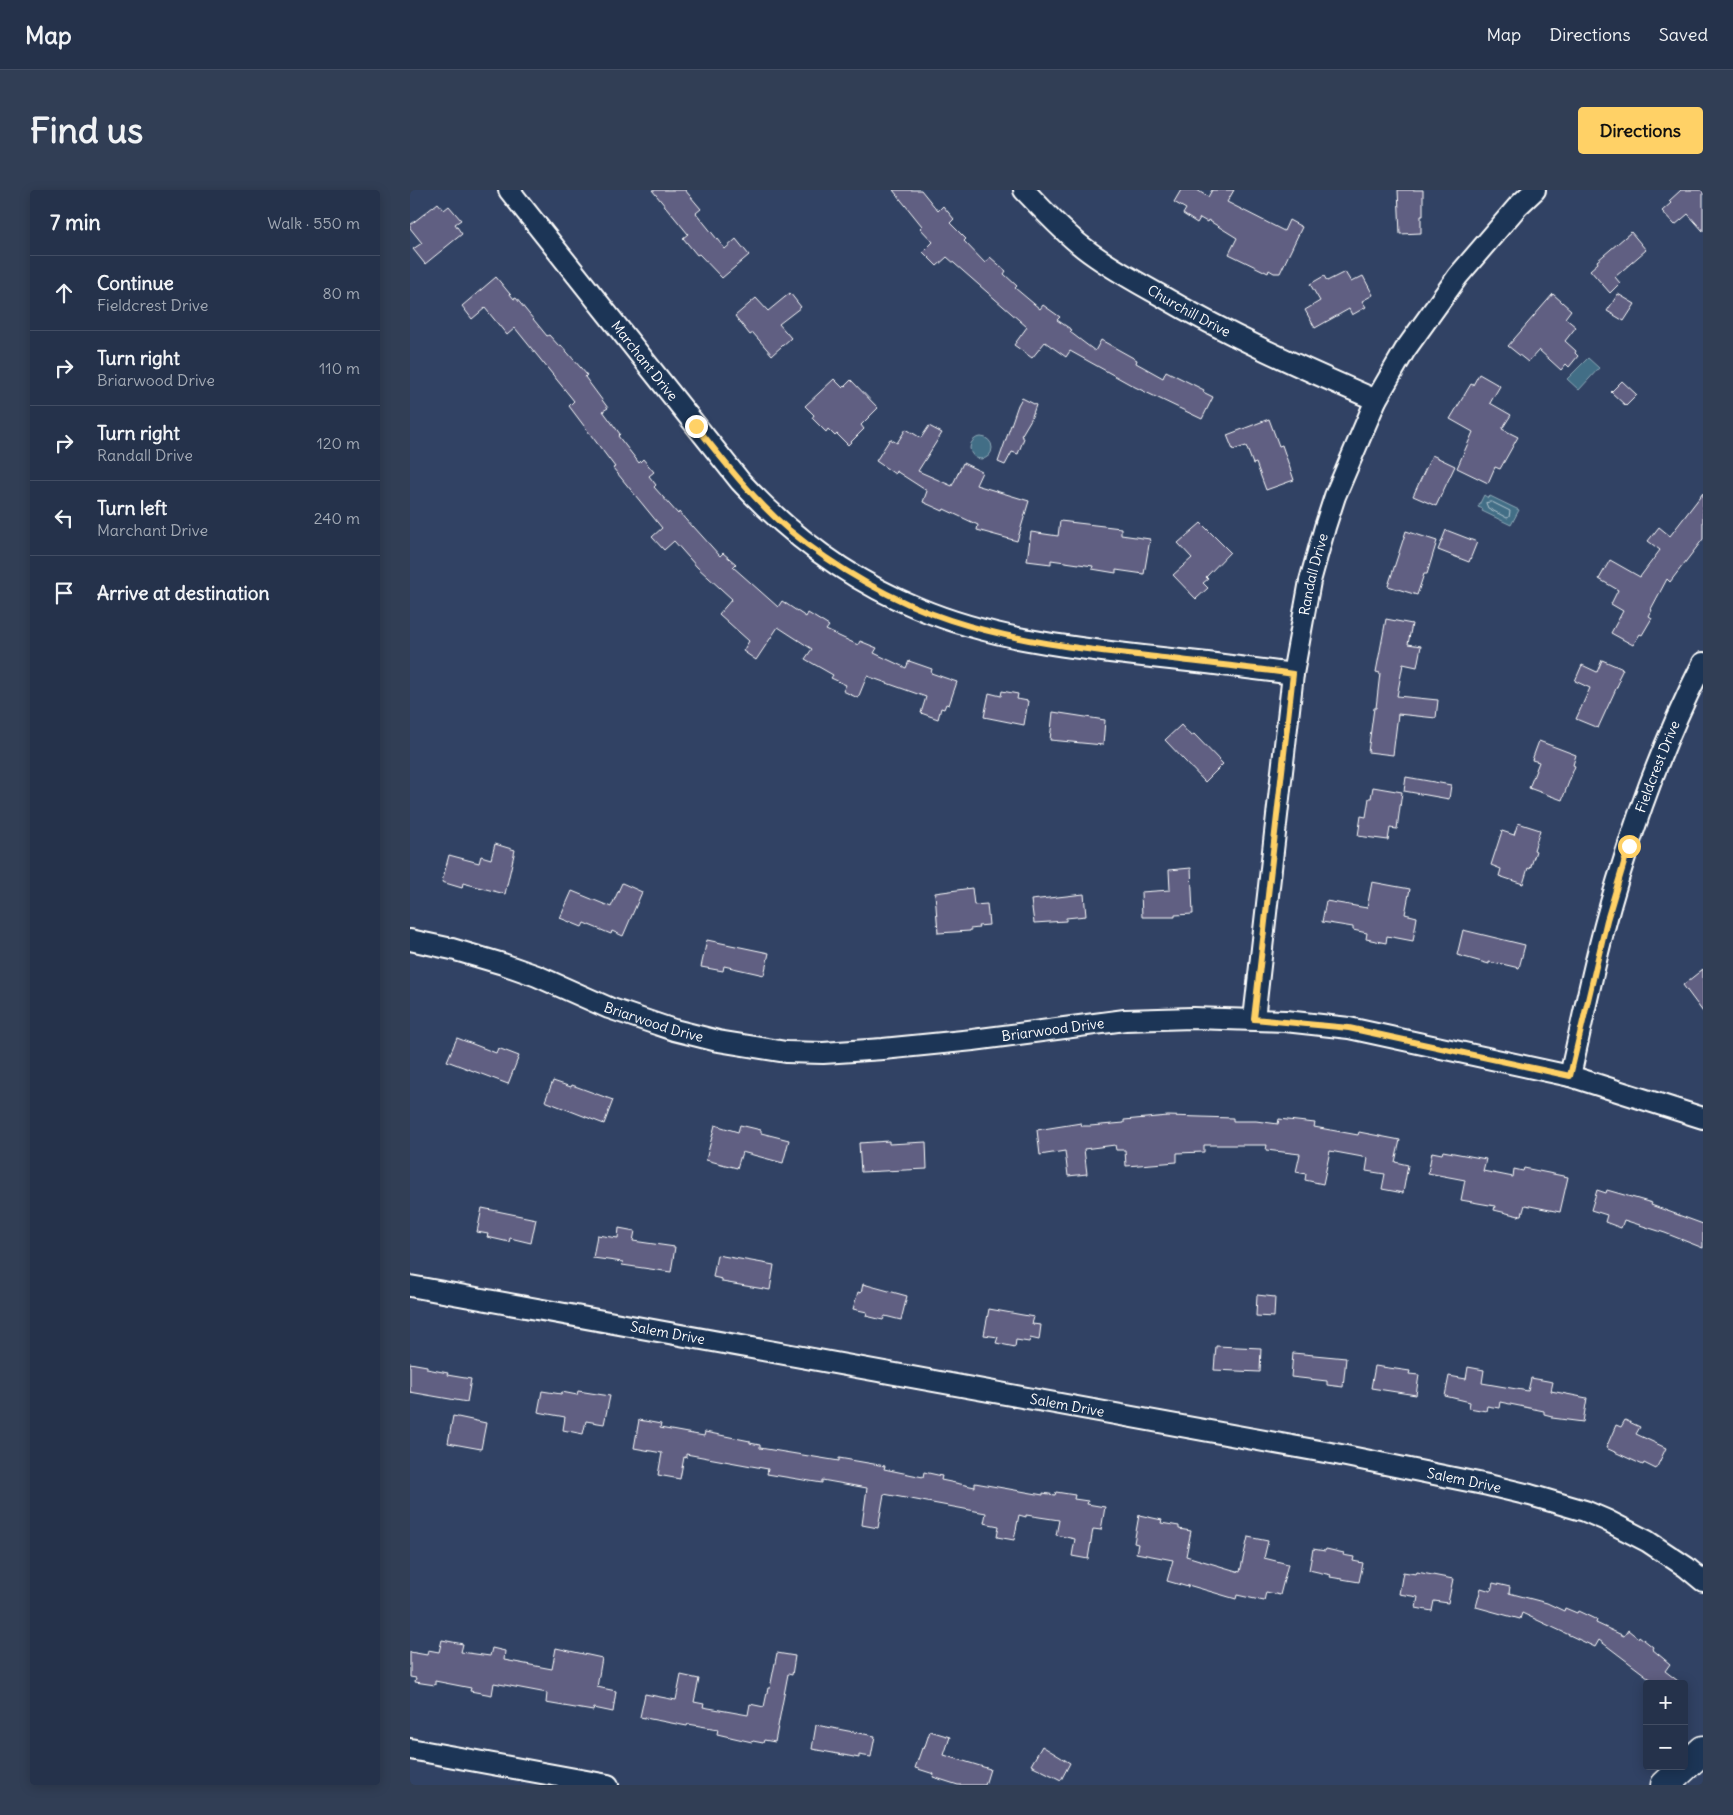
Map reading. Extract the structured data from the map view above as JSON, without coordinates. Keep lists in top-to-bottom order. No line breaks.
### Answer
{"streets":{"street":["Churchill Drive","Marchant Drive","Randall Drive","Fieldcrest Drive","Briarwood Drive","Salem Drive"]},"crossings":[["Churchill Drive","Randall Drive"],["Marchant Drive","Randall Drive"],["Randall Drive","Briarwood Drive"],["Fieldcrest Drive","Briarwood Drive"]],"page":{"header":"Map","nav":["Map","Directions","Saved"],"buttons":"Directions","title":"Find us","heading":["7 min","Walk · 550 m"],"list":[["Continue","Fieldcrest Drive","80 m"],["Turn right","Briarwood Drive","110 m"],["Turn right","Randall Drive","120 m"],["Turn left","Marchant Drive","240 m"],"Arrive at destination"],"map_buttons":["+","−"]}}
